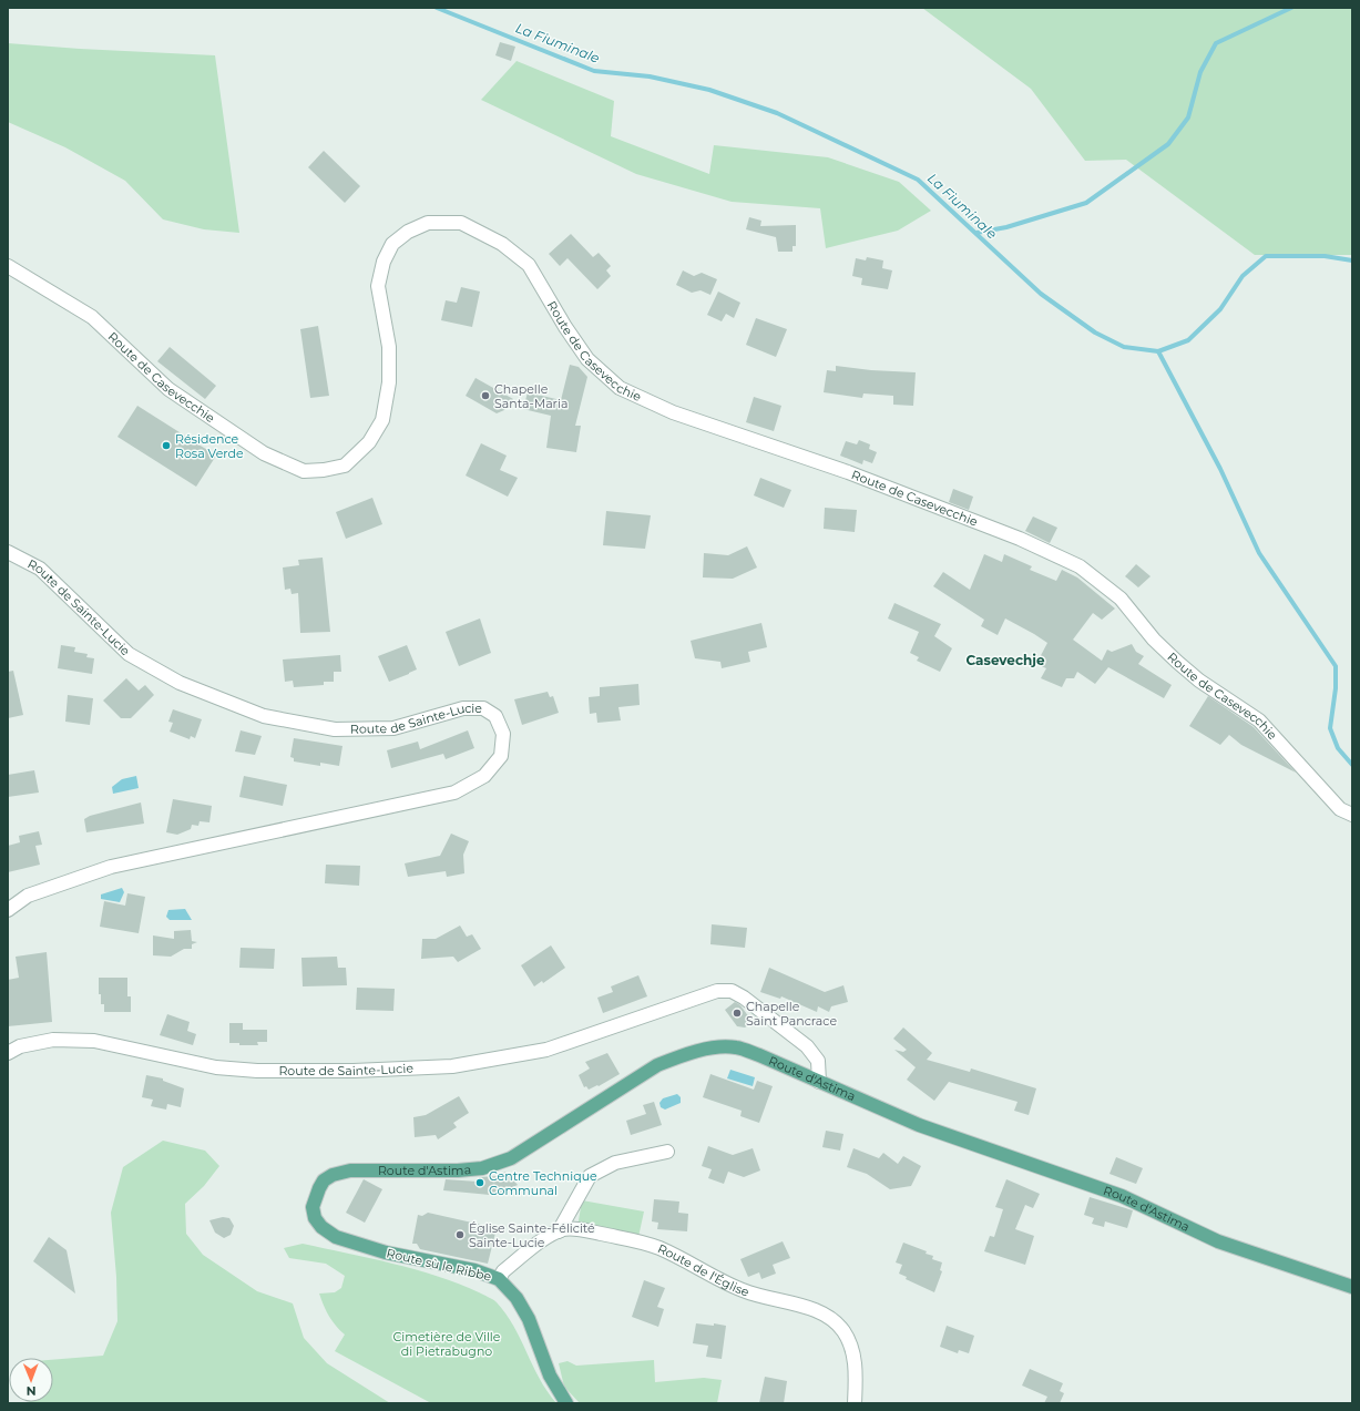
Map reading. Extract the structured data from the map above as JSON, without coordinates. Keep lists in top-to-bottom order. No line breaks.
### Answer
{"streets":{"main road":["Route d'Astima","Route sù le Ribbe"],"street":["Route de Casevecchie","Route de Sainte-Lucie","Route de l'Église"]},"crossings":[["Route de Sainte-Lucie","Route d'Astima"],["Route d'Astima","Route sù le Ribbe"]],"districts":["Casevechje"],"water":["La Fiuminale"],"parks":["Cimetière de Ville di Pietrabugno"],"places":["Chapelle Santa-Maria","Résidence Rosa Verde","Chapelle Saint Pancrace","Centre Technique Communal","Église Sainte-Félicité Sainte-Lucie"],"north":"bottom"}
